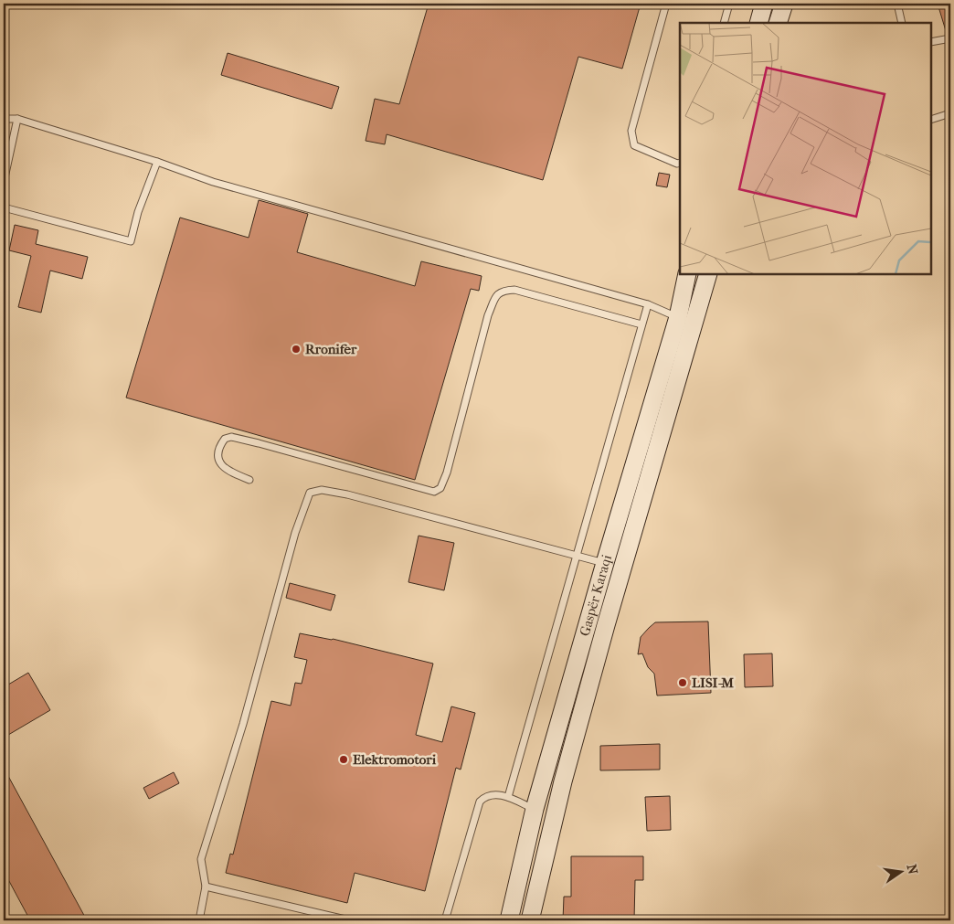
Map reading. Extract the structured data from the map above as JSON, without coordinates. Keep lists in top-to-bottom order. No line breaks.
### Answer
{"streets":{"main road":["Gaspër Karaqi"]},"places":["Rronifer","LISI-M","Elektromotori"],"north":"right"}
